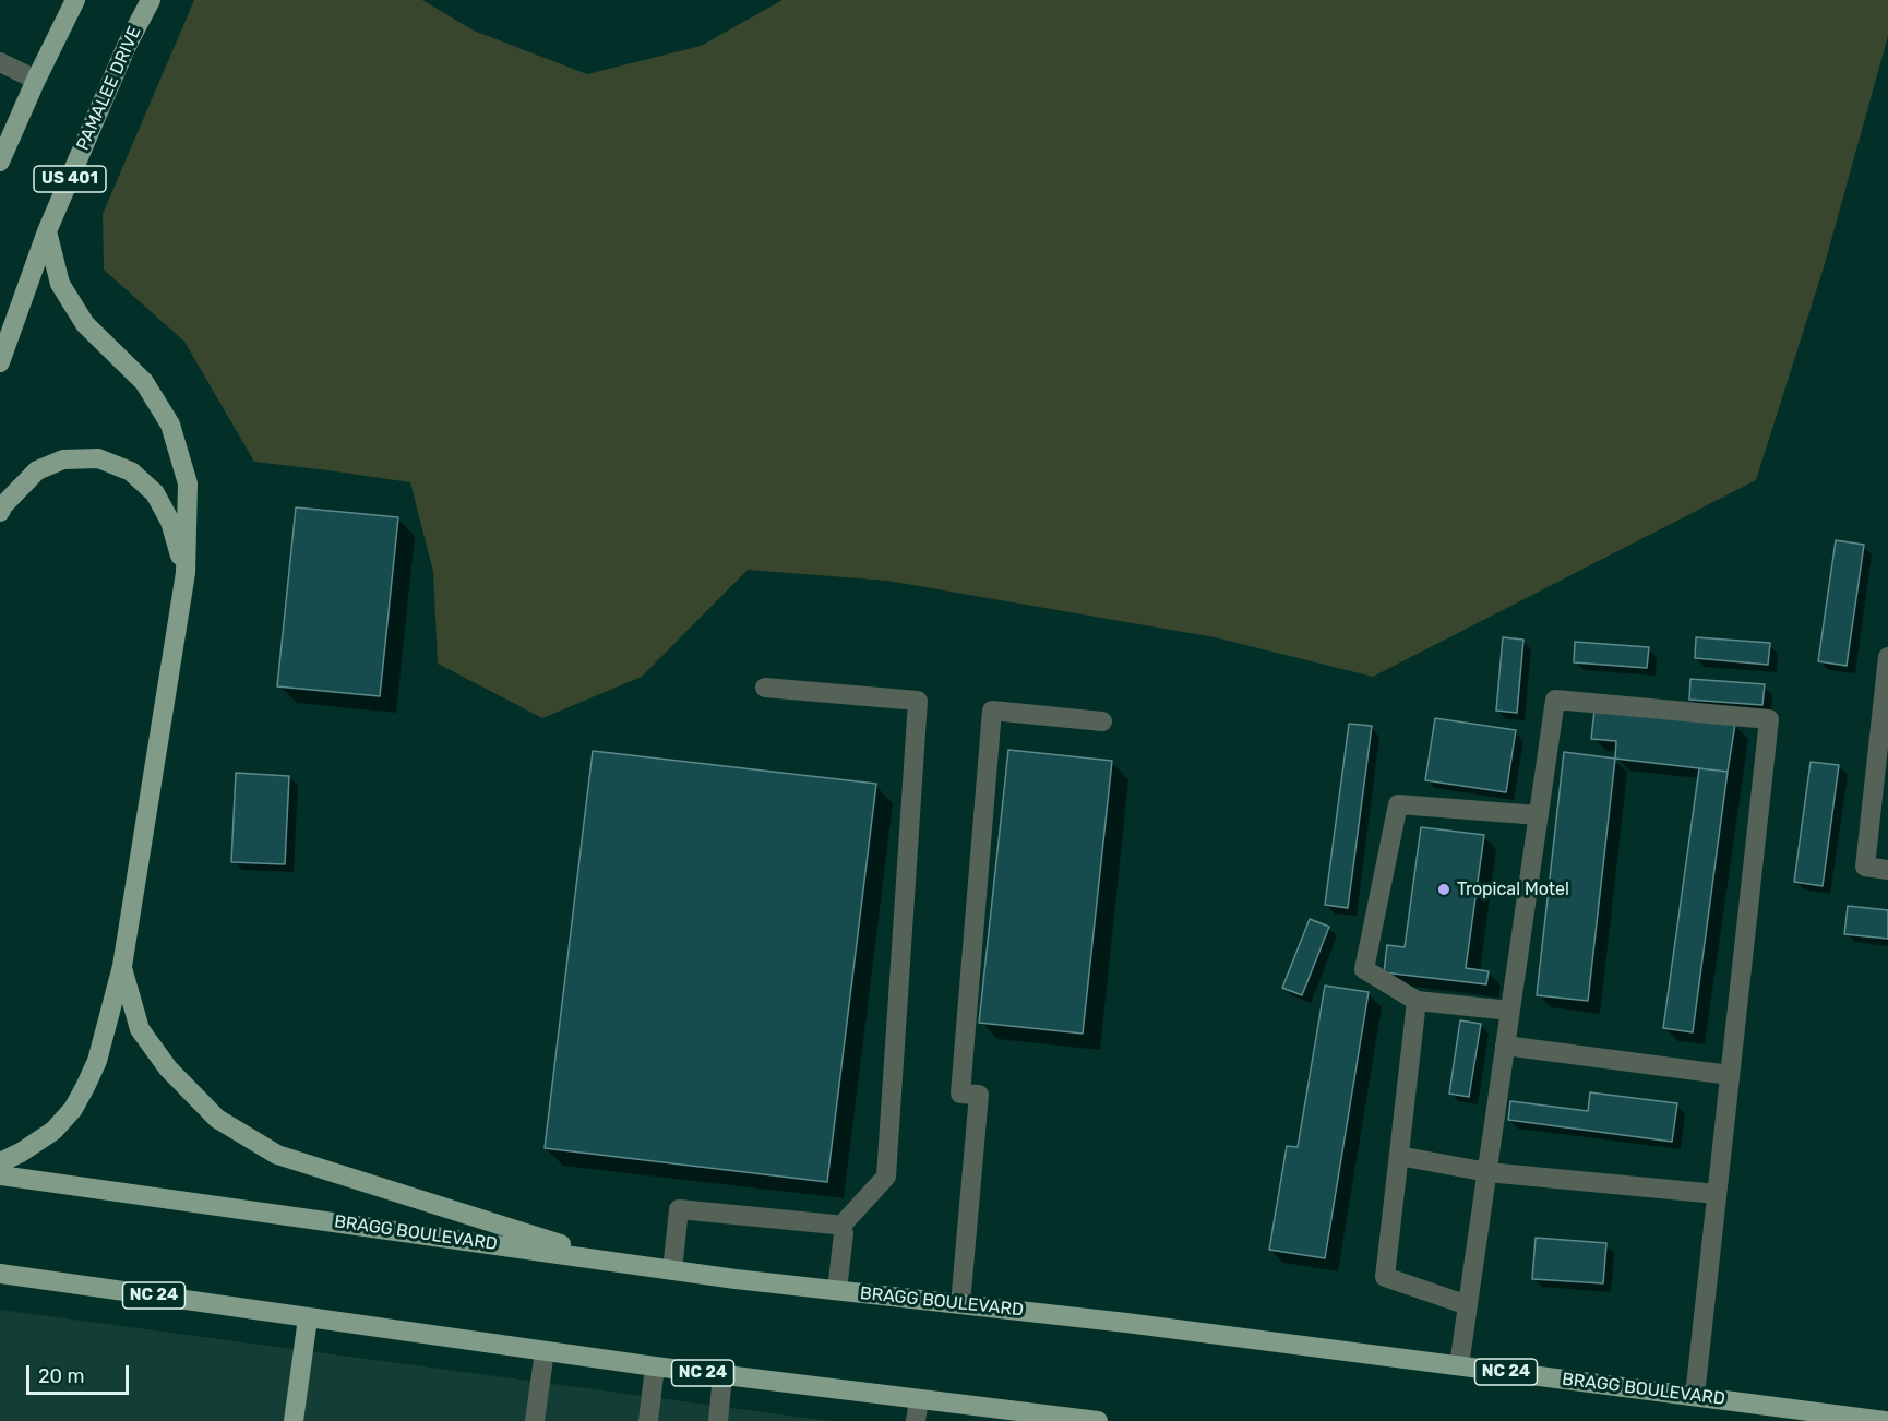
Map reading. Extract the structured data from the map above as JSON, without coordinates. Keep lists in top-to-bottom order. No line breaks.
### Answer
{"streets":{"main road":["PAMALEE DRIVE","US 401","BRAGG BOULEVARD","NC 24"]},"places":["Tropical Motel"],"scale_bar":"20 m"}
